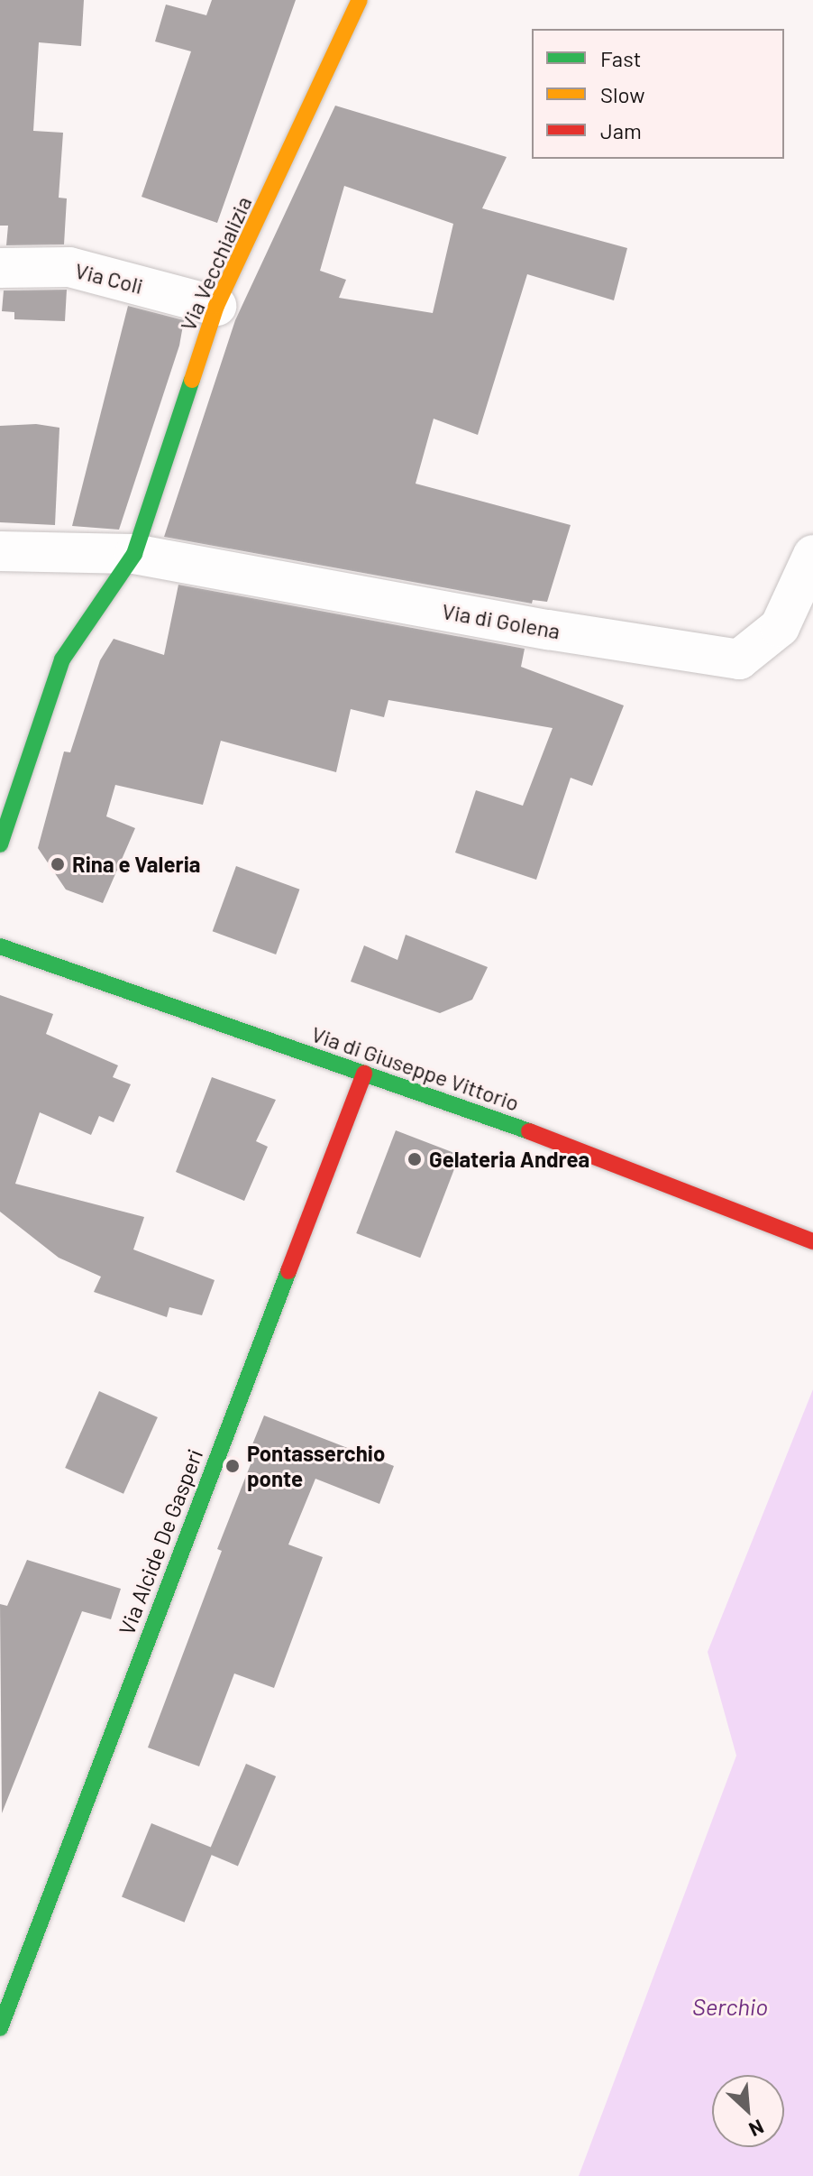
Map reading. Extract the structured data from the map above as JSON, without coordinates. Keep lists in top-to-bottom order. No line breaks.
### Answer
{"streets":{"street":["Via Vecchializia","Via Coli","Via di Golena","Via di Giuseppe Vittorio","Via Alcide De Gasperi"]},"crossings":[["Via Vecchializia","Via Coli"],["Via Vecchializia","Via di Golena"],["Via di Giuseppe Vittorio","Via Alcide De Gasperi"]],"water":["Serchio"],"places":["Rina e Valeria","Gelateria Andrea","Pontasserchio ponte"],"legend":["Fast","Slow","Jam"],"north":"bottom right"}
